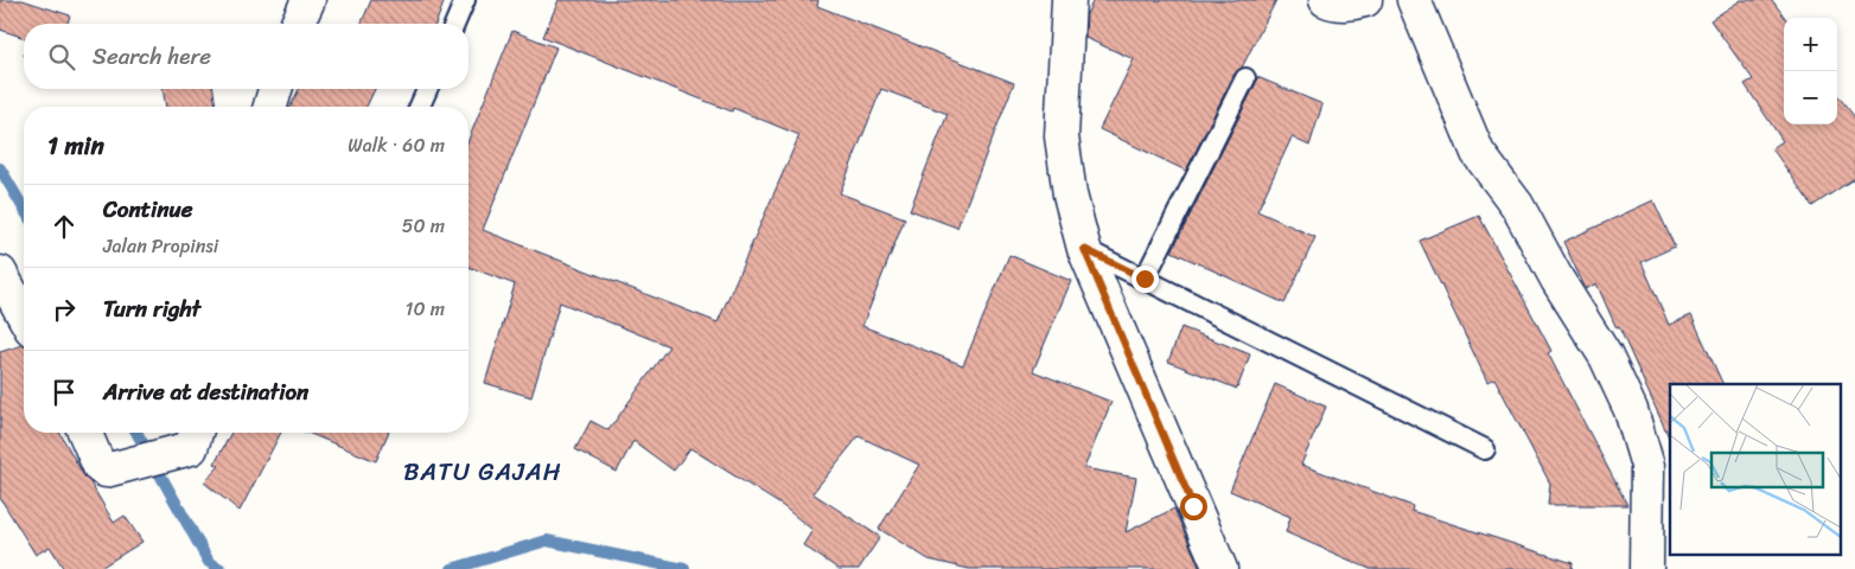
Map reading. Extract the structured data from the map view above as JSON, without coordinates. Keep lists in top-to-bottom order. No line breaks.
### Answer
{"districts":["BATU GAJAH"],"page":{"map_buttons":["+","−"],"search":"Search here","heading":["1 min","Walk · 60 m"],"list":[["Continue","Jalan Propinsi","50 m"],["Turn right","10 m"],"Arrive at destination"]}}
